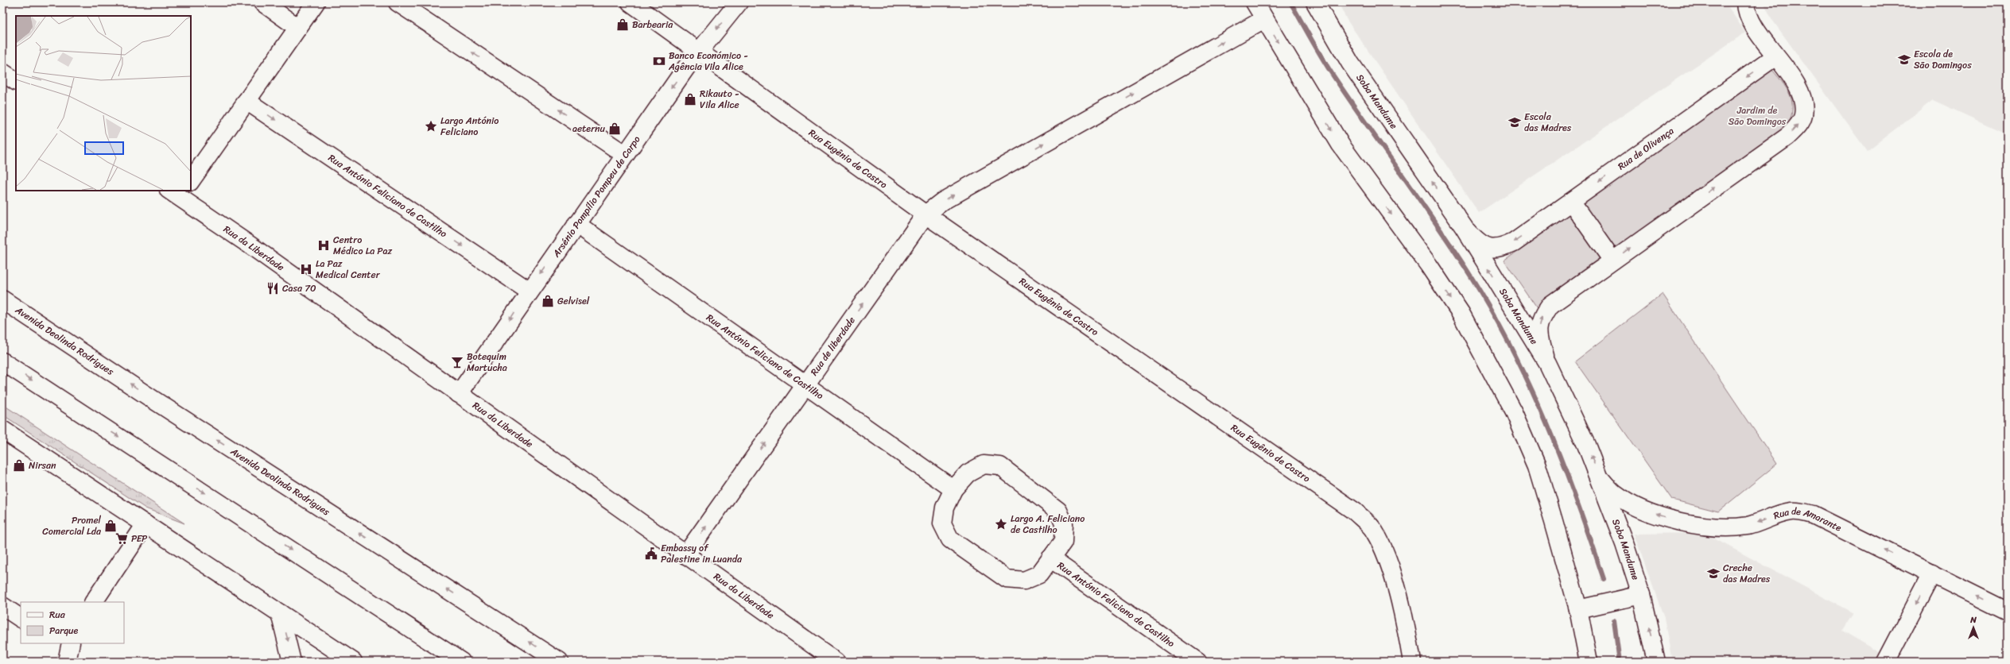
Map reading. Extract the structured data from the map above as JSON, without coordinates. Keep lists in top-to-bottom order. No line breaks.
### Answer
{"streets":{"main road":["Soba Mandume","Rua de Olivença","Rua Eugênio de Castro","Arsénio Pompílio Pompeu de Carpo","Rua António Feliciano de Castilho","Rua da Liberdade","Avenida Deolinda Rodrigues","Rua de liberdade","Rua de Amarante"]},"crossings":[["Soba Mandume","Rua de Olivença"],["Soba Mandume","Rua de Amarante"],["Rua Eugênio de Castro","Arsénio Pompílio Pompeu de Carpo"],["Rua Eugênio de Castro","Rua de liberdade"],["Arsénio Pompílio Pompeu de Carpo","Rua António Feliciano de Castilho"],["Arsénio Pompílio Pompeu de Carpo","Rua da Liberdade"],["Rua António Feliciano de Castilho","Rua de liberdade"],["Rua da Liberdade","Rua de liberdade"]],"one_way":["Rua de Olivença","Arsénio Pompílio Pompeu de Carpo","Rua de liberdade","Rua de Amarante"],"parks":["Jardim de São Domingos"],"places":{"shop":["Barbearia","Rikauto - Vila Alice","aeternu","Gelvisel","Nirsan","Promel Comercial Lda"],"school or university":["Escola de São Domingos","Escola das Madres","Creche das Madres"],"bank":["Banco Económico - Agência Vila Alice"],"place":["Largo António Feliciano","Largo A. Feliciano de Castilho"],"hospital":["Centro Médico La Paz","La Paz Medical Center"],"restaurant":["Casa 70"],"bar":["Botequim Martucha"],"supermarket":["PEP"],"public building":["Embassy of Palestine in Luanda"]},"legend":["Rua","Parque"],"north":"top"}
